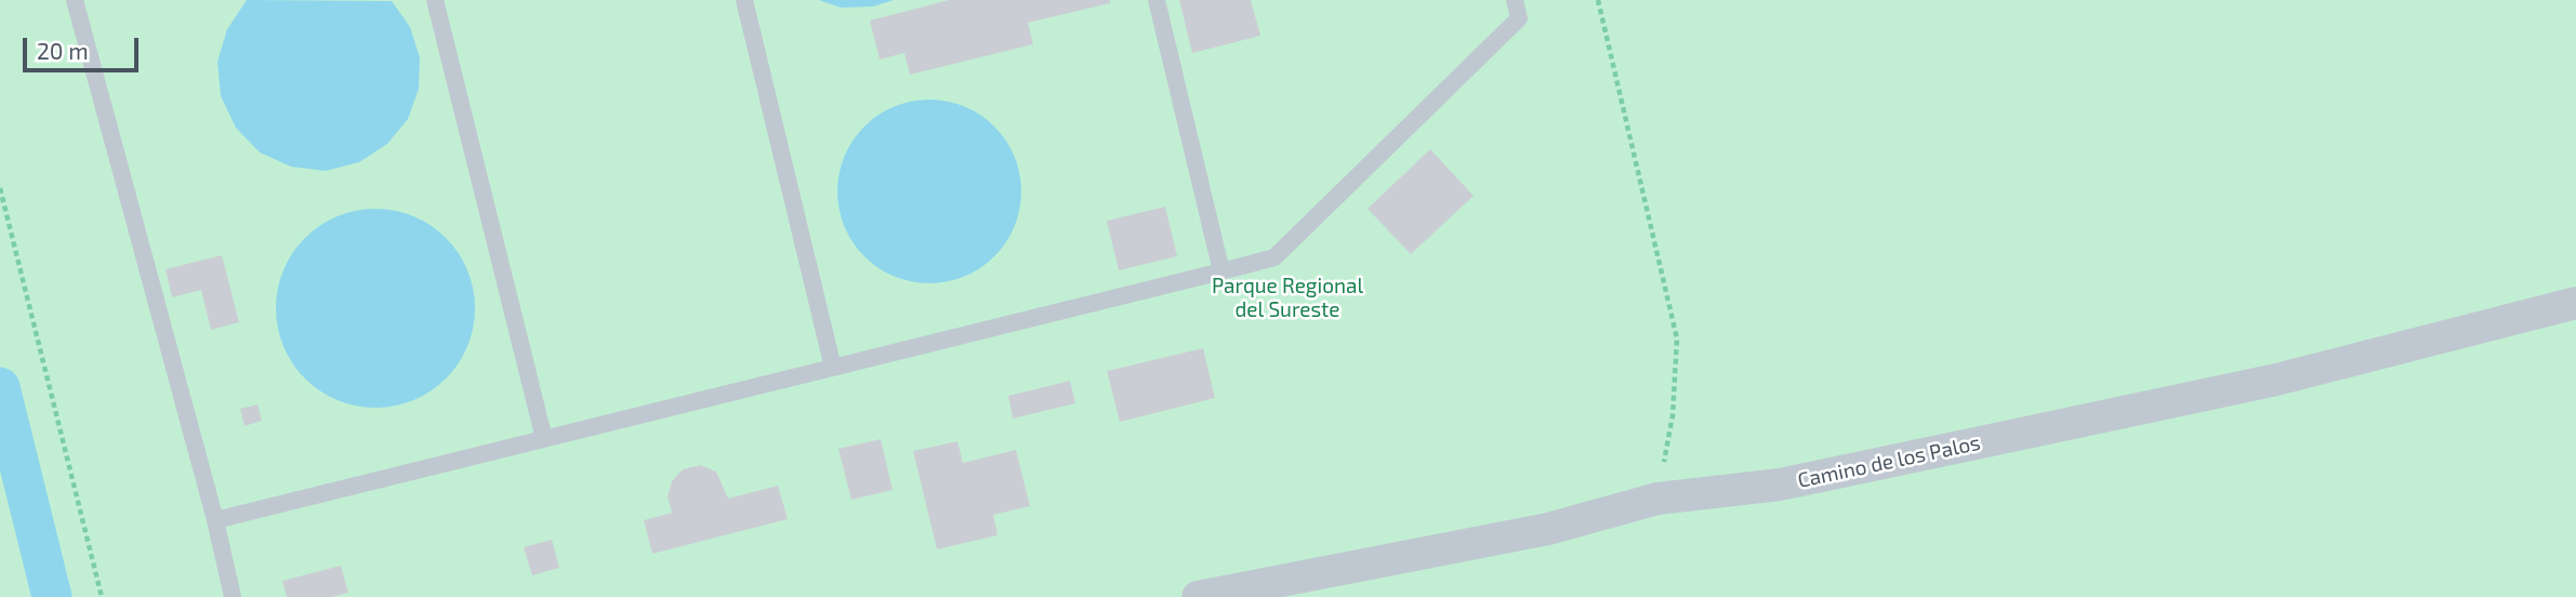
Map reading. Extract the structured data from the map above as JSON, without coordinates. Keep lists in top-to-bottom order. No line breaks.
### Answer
{"streets":{"street":["Camino de los Palos"]},"parks":["Parque Regional del Sureste"],"scale_bar":"20 m"}
